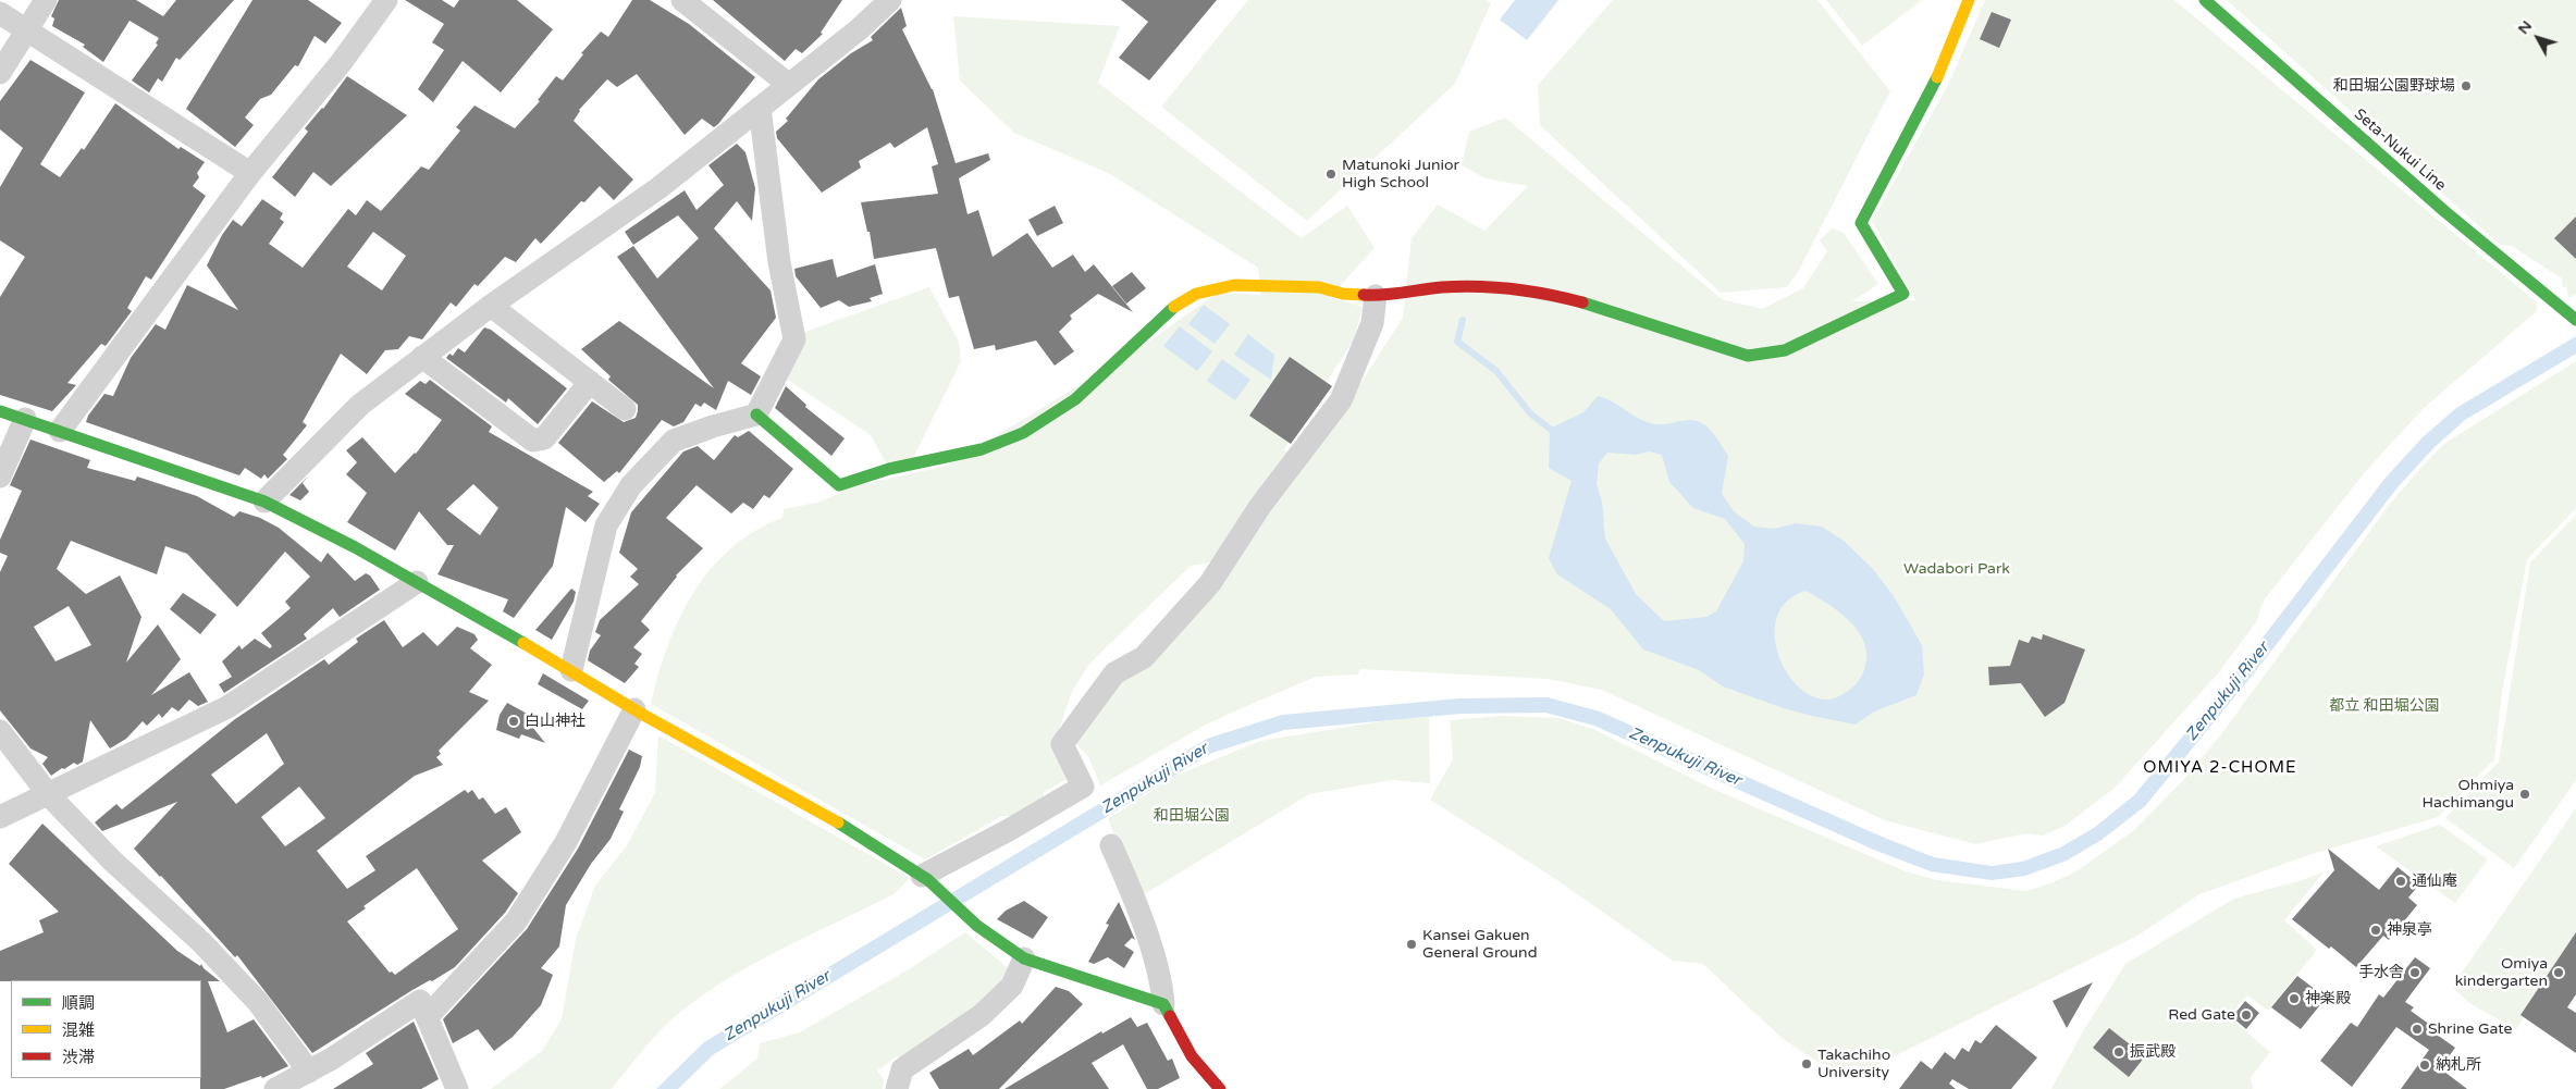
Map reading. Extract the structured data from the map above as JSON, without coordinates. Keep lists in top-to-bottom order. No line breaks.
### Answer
{"streets":{"street":["Seta-Nukui Line"]},"districts":["OMIYA 2-CHOME"],"water":["Zenpukuji River"],"parks":["Wadabori Park","都立 和田堀公園","和田堀公園"],"places":["和田堀公園野球場","Matunoki Junior High School","白山神社","Ohmiya Hachimangu","通仙庵","神泉亭","Kansei Gakuen General Ground","手水舎","Omiya kindergarten","神楽殿","Red Gate","Shrine Gate","振武殿","Takachiho University","納札所"],"legend":["順調","混雑","渋滞"],"north":"top left"}
